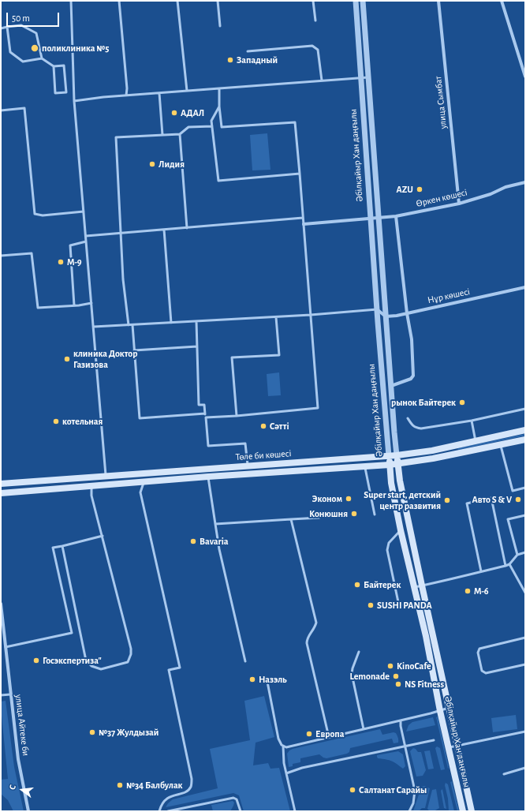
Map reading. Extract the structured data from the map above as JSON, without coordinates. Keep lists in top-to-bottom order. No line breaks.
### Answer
{"streets":{"main road":["Әбілқайыр Хан даңғылы","Төле би көшесі"],"street":["улица Сымбат","Өркен көшесі","Нұр көшесі","улица Айтеке би"]},"crossings":[["улица Сымбат","Өркен көшесі"],["Әбілқайыр Хан даңғылы","Өркен көшесі"],["Әбілқайыр Хан даңғылы","Нұр көшесі"],["Әбілқайыр Хан даңғылы","Төле би көшесі"]],"places":["поликлиника №5","Западный","АДАЛ","Лидия","AZU","M-9","клиника Доктор Газизова","рынок Байтерек","котельная","Cәтті","Эконом","Авто S & V","Super start, детский центр развития","Конюшня","Bavaria","Байтерек","M-6","SUSHI PANDA","Госэкспертиза\"","KinoCafe","Lemonade","Назэль","NS Fitness","№37 Жулдызай","Европа","№34 Балбулак","Салтанат Сарайы"],"scale_bar":"50 m","north":"left"}
